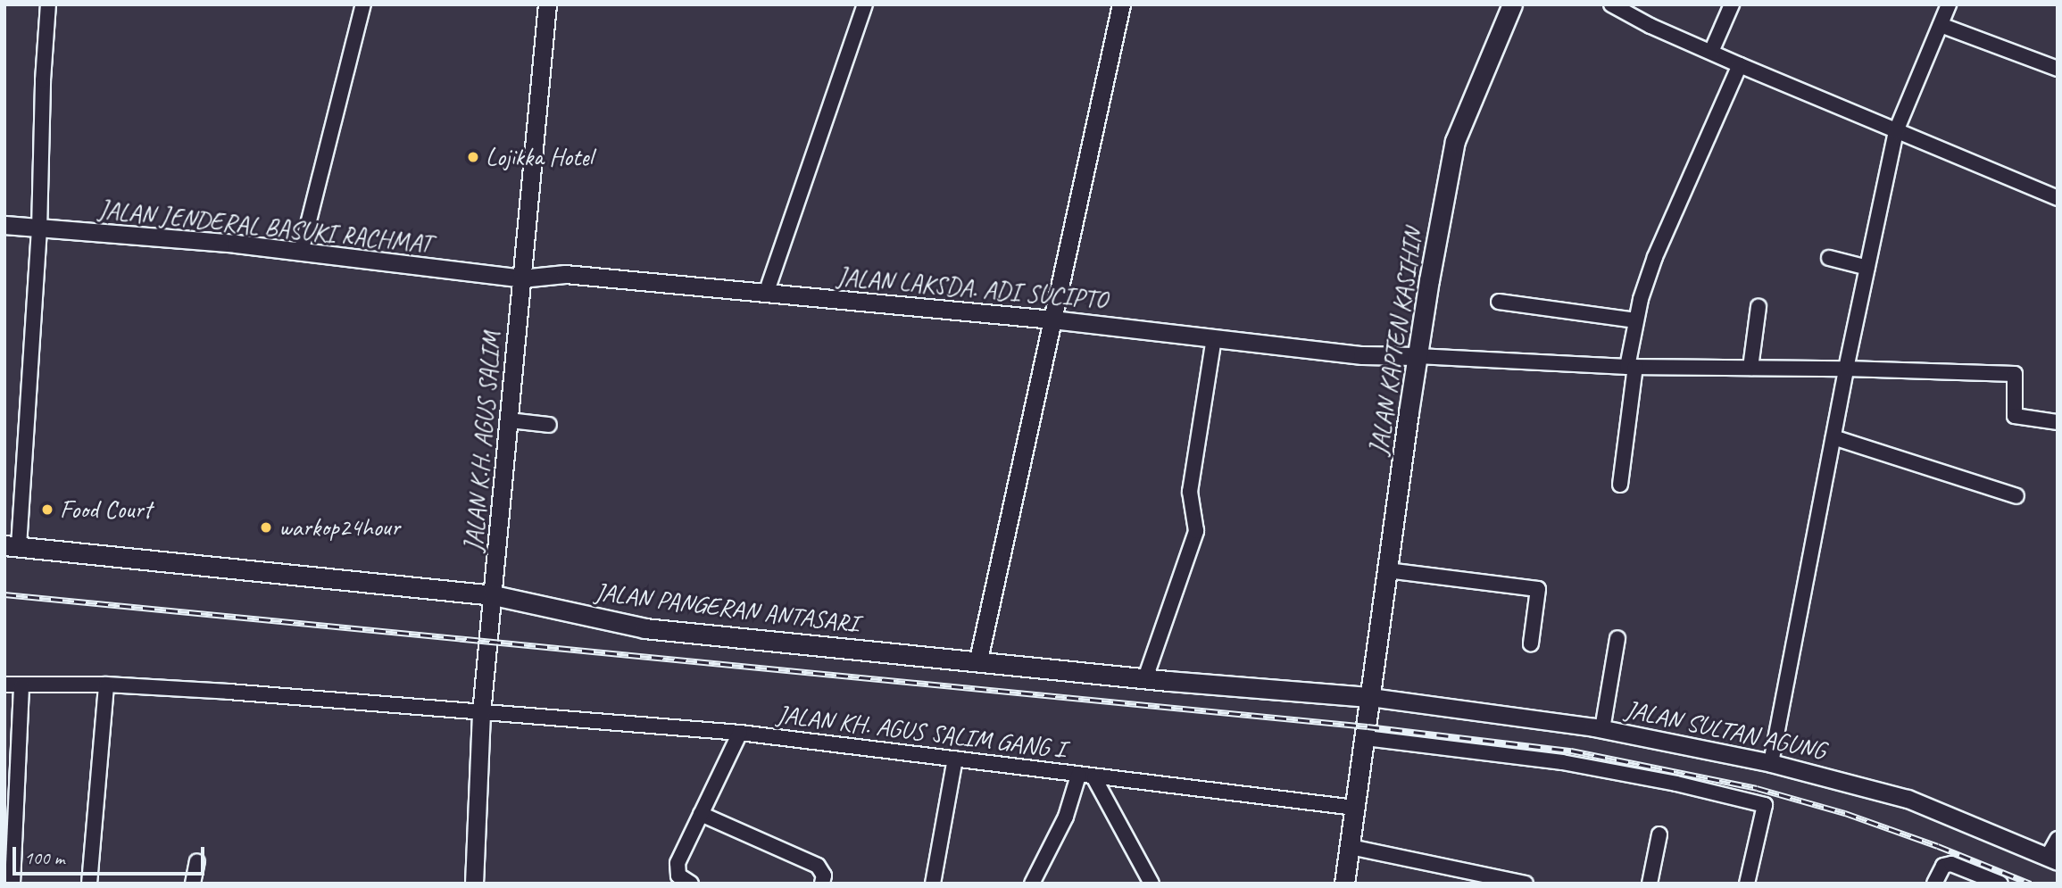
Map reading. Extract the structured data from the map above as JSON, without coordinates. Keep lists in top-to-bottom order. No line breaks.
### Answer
{"streets":{"main road":["JALAN KAPTEN KASIHIN","JALAN PANGERAN ANTASARI"],"street":["JALAN JENDERAL BASUKI RACHMAT","JALAN LAKSDA. ADI SUCIPTO","JALAN K.H. AGUS SALIM","JALAN SULTAN AGUNG","JALAN KH. AGUS SALIM GANG I"]},"crossings":[["JALAN JENDERAL BASUKI RACHMAT","JALAN LAKSDA. ADI SUCIPTO"],["JALAN JENDERAL BASUKI RACHMAT","JALAN K.H. AGUS SALIM"],["JALAN LAKSDA. ADI SUCIPTO","JALAN KAPTEN KASIHIN"],["JALAN LAKSDA. ADI SUCIPTO","JALAN K.H. AGUS SALIM"],["JALAN KAPTEN KASIHIN","JALAN PANGERAN ANTASARI"],["JALAN KAPTEN KASIHIN","JALAN SULTAN AGUNG"],["JALAN KAPTEN KASIHIN","JALAN KH. AGUS SALIM GANG I"],["JALAN K.H. AGUS SALIM","JALAN PANGERAN ANTASARI"],["JALAN K.H. AGUS SALIM","JALAN KH. AGUS SALIM GANG I"],["JALAN PANGERAN ANTASARI","JALAN SULTAN AGUNG"]],"places":["Lojikka Hotel","Food Court","warkop24hour"],"scale_bar":"100 m"}
